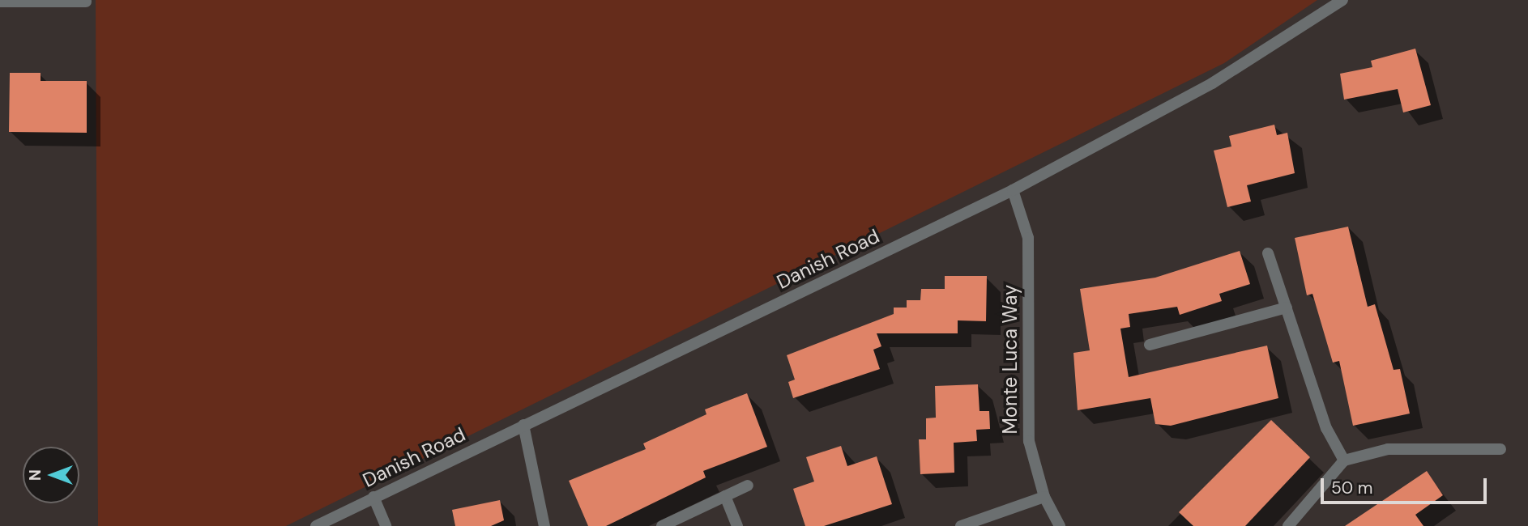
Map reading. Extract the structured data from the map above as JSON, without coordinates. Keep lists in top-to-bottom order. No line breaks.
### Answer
{"streets":{"street":["Danish Road","Monte Luca Way"]},"crossings":[["Danish Road","Monte Luca Way"]],"scale_bar":"50 m","north":"left"}
